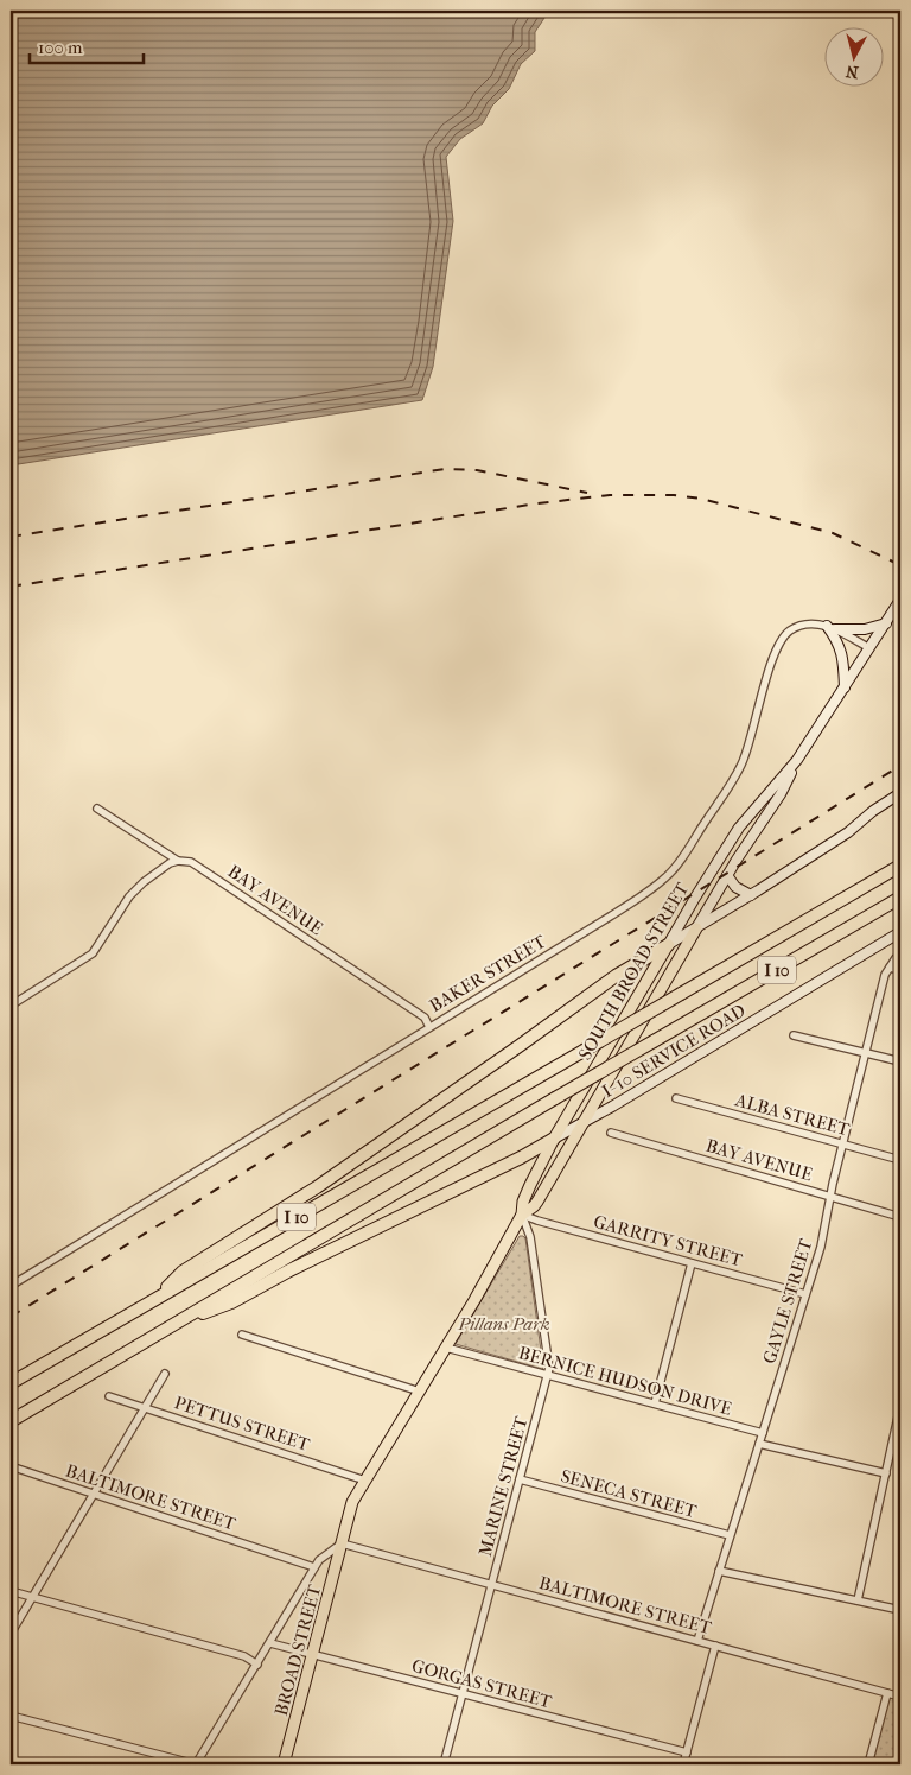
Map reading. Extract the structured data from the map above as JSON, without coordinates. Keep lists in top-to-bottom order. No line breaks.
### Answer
{"streets":{"highway":["I 10"],"main road":["SOUTH BROAD STREET","BROAD STREET"],"street":["BAY AVENUE","BAKER STREET","I- 10 SERVICE ROAD","ALBA STREET","GARRITY STREET","GAYLE STREET","BERNICE HUDSON DRIVE","PETTUS STREET","MARINE STREET","SENECA STREET","BALTIMORE STREET","GORGAS STREET"]},"crossings":[["BAY AVENUE","BAKER STREET"],["BAY AVENUE","GAYLE STREET"],["SOUTH BROAD STREET","I- 10 SERVICE ROAD"],["SOUTH BROAD STREET","GARRITY STREET"],["SOUTH BROAD STREET","BERNICE HUDSON DRIVE"],["SOUTH BROAD STREET","PETTUS STREET"],["SOUTH BROAD STREET","MARINE STREET"],["SOUTH BROAD STREET","BALTIMORE STREET"],["SOUTH BROAD STREET","BROAD STREET"],["ALBA STREET","GAYLE STREET"],["GARRITY STREET","GAYLE STREET"],["GARRITY STREET","MARINE STREET"],["GAYLE STREET","BERNICE HUDSON DRIVE"],["GAYLE STREET","SENECA STREET"],["GAYLE STREET","BALTIMORE STREET"],["BERNICE HUDSON DRIVE","MARINE STREET"],["MARINE STREET","SENECA STREET"],["MARINE STREET","BALTIMORE STREET"],["MARINE STREET","GORGAS STREET"],["BALTIMORE STREET","BROAD STREET"],["BROAD STREET","GORGAS STREET"]],"parks":["Pillans Park"],"scale_bar":"100 m","north":"bottom"}
